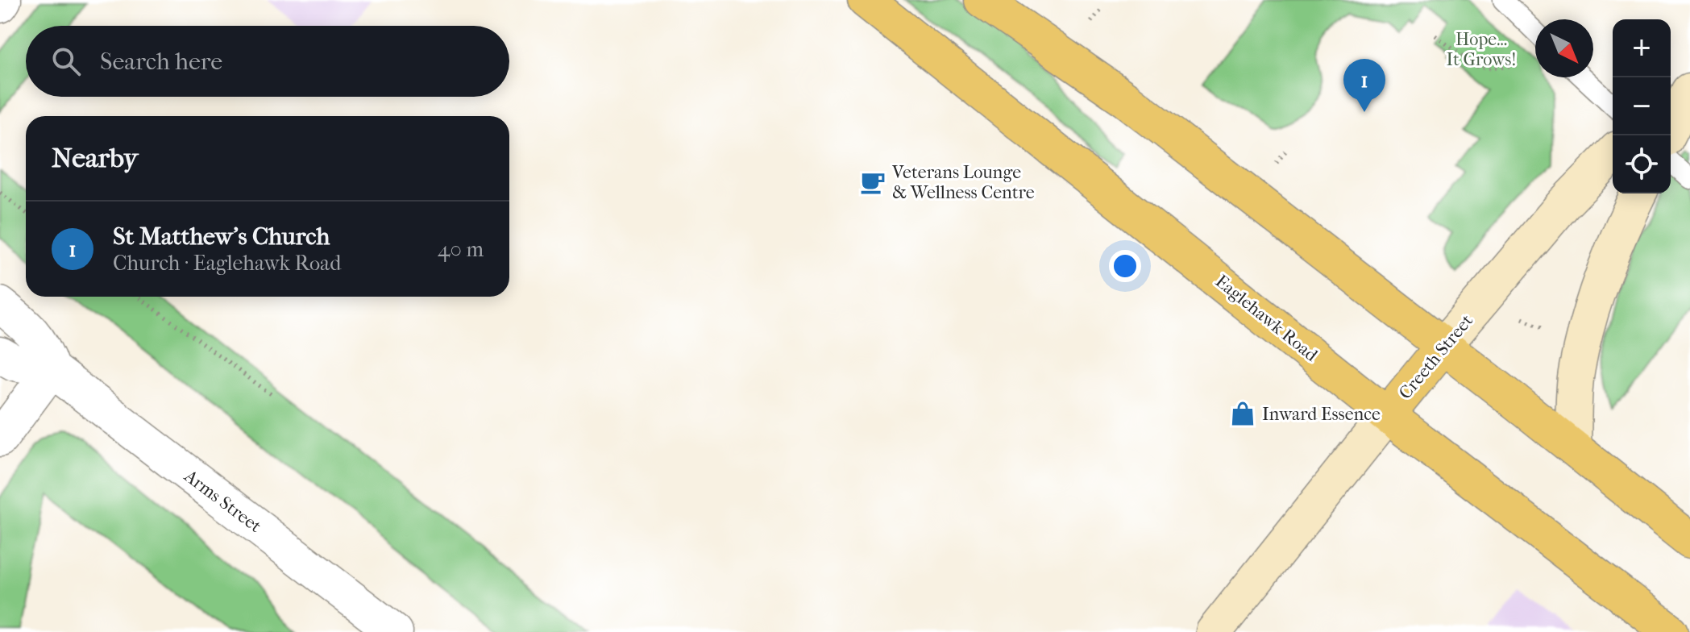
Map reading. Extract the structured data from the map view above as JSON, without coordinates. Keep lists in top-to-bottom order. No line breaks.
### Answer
{"streets":{"main road":["Eaglehawk Road","Creeth Street"],"street":["Arms Street"]},"crossings":[["Eaglehawk Road","Creeth Street"]],"parks":["Hope... It Grows!"],"places":{"cafe":["Veterans Lounge & Wellness Centre"],"shop":["Inward Essence"]},"north":"bottom right","page":{"map_buttons":["+","−"],"search":"Search here","pins":"1","heading":"Nearby","list":[{"mark":"1","name":"St Matthew's Church","note":"Church · Eaglehawk Road","value":"40 m"}]}}
